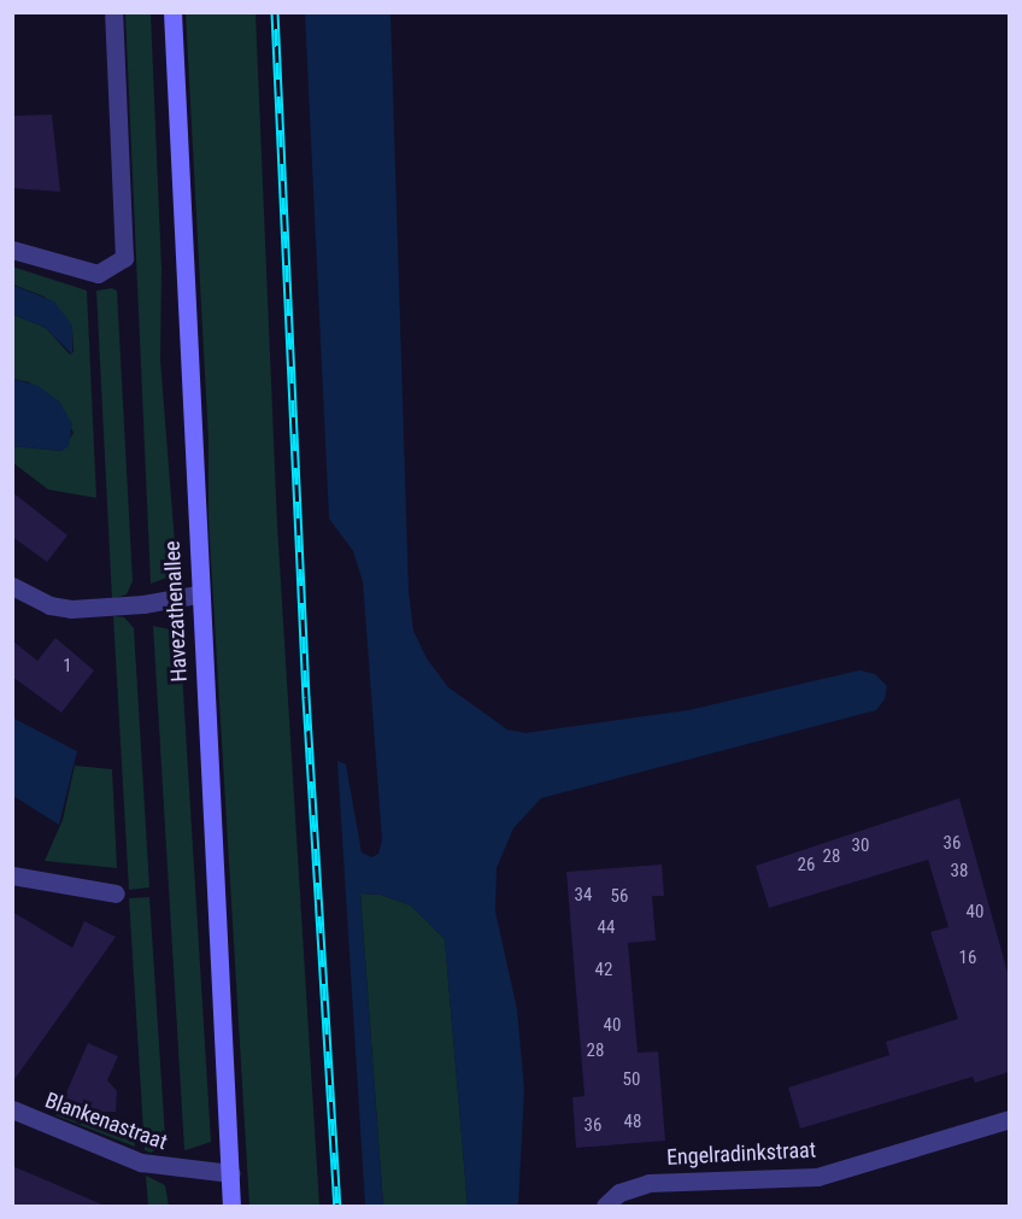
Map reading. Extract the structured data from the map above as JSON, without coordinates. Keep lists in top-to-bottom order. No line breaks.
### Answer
{"streets":{"main road":["Havezathenallee"],"street":["Blankenastraat","Engelradinkstraat"]},"crossings":[["Havezathenallee","Blankenastraat"]],"house_numbers":["1","36","30","28","26","38","34","56","40","44","16","42","40","28","50","48","36"]}
